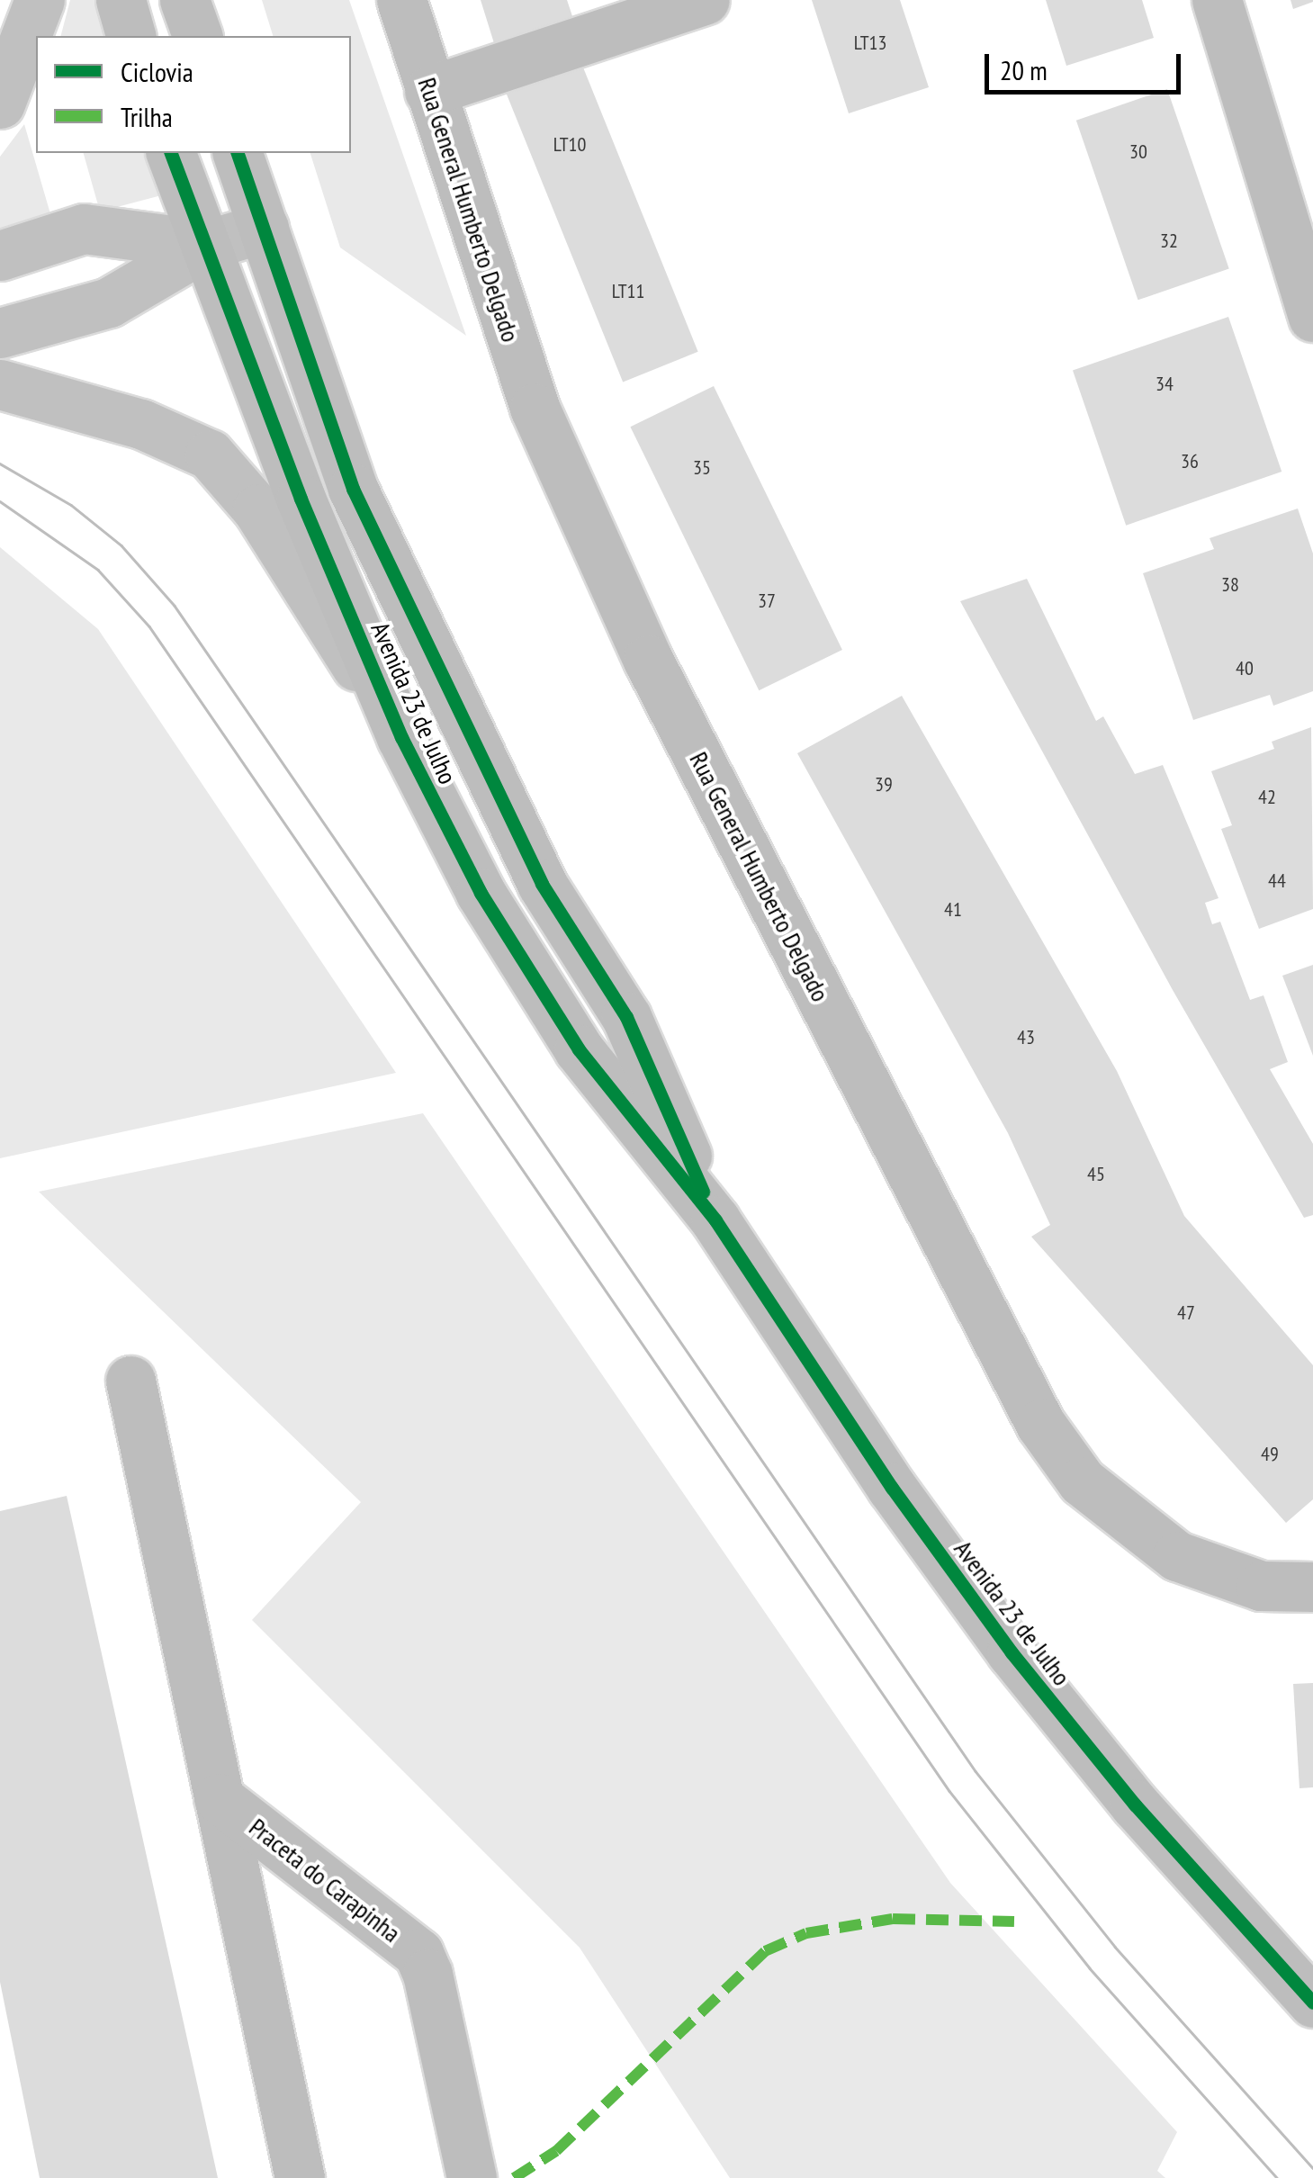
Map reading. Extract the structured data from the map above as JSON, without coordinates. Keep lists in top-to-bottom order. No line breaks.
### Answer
{"streets":{"street":["Rua General Humberto Delgado","Avenida 23 de Julho","Praceta do Carapinha"]},"house_numbers":["LT13","LT10","30","32","LT11","34","36","35","38","37","40","39","42","44","41","43","45","47","49"],"legend":["Ciclovia","Trilha"],"scale_bar":"20 m"}
